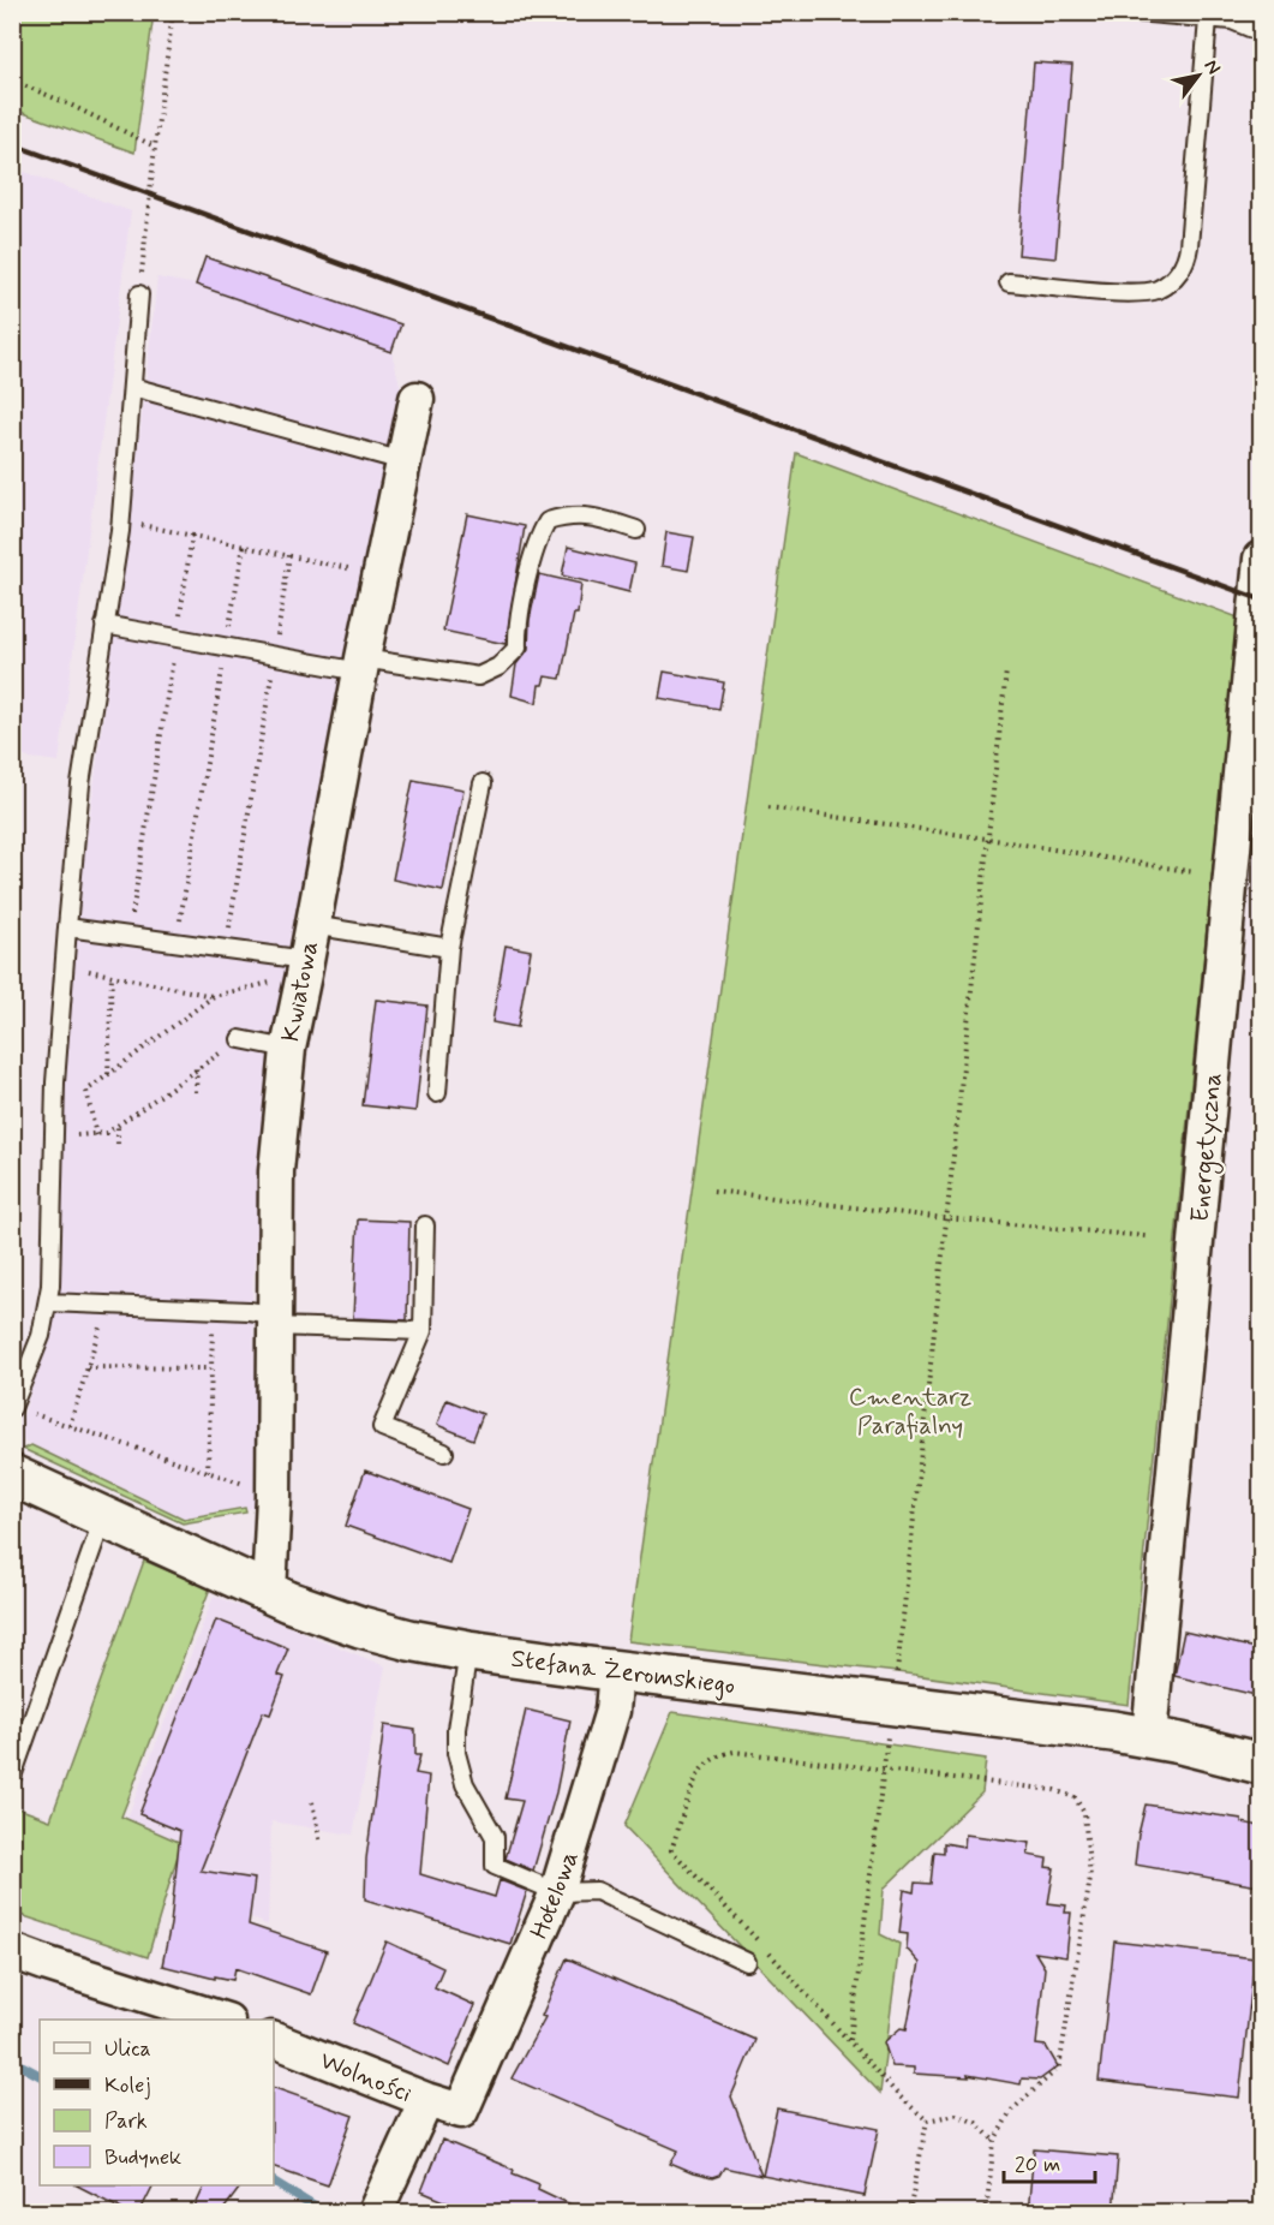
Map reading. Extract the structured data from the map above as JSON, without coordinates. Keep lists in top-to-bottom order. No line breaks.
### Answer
{"streets":{"street":["Kwiatowa","Energetyczna","Stefana Żeromskiego","Hotelowa","Wolności"]},"crossings":[["Kwiatowa","Stefana Żeromskiego"],["Energetyczna","Stefana Żeromskiego"],["Stefana Żeromskiego","Hotelowa"],["Hotelowa","Wolności"]],"parks":["Cmentarz Parafialny"],"legend":["Ulica","Kolej","Park","Budynek"],"scale_bar":"20 m","north":"top right"}
